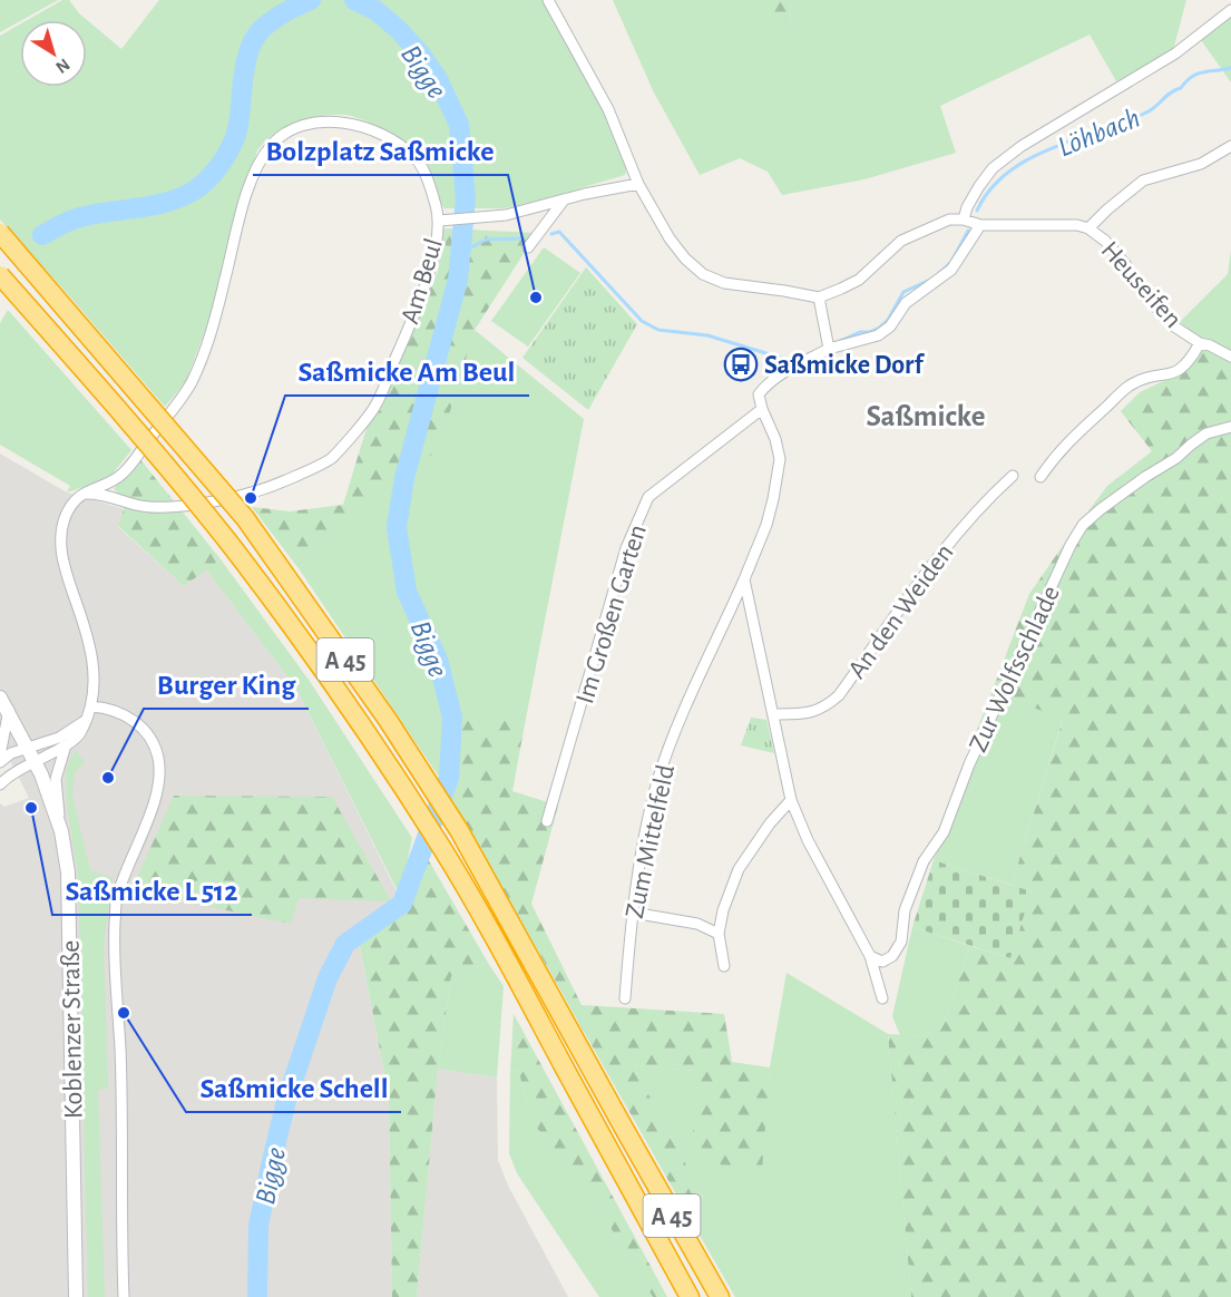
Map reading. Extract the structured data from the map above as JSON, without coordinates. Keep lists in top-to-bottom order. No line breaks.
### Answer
{"streets":{"highway":["A 45"],"main road":["Koblenzer Straße"],"street":["Am Beul","Heuseifen","An den Weiden","Im Großen Garten","Zur Wolfsschlade","Zum Mittelfeld"]},"districts":["Saßmicke"],"water":["Bigge","Löhbach"],"places":{"other":["Bolzplatz Saßmicke","Saßmicke Am Beul","Burger King","Saßmicke L 512","Saßmicke Schell"],"bus stop":["Saßmicke Dorf"]},"north":"bottom right"}
